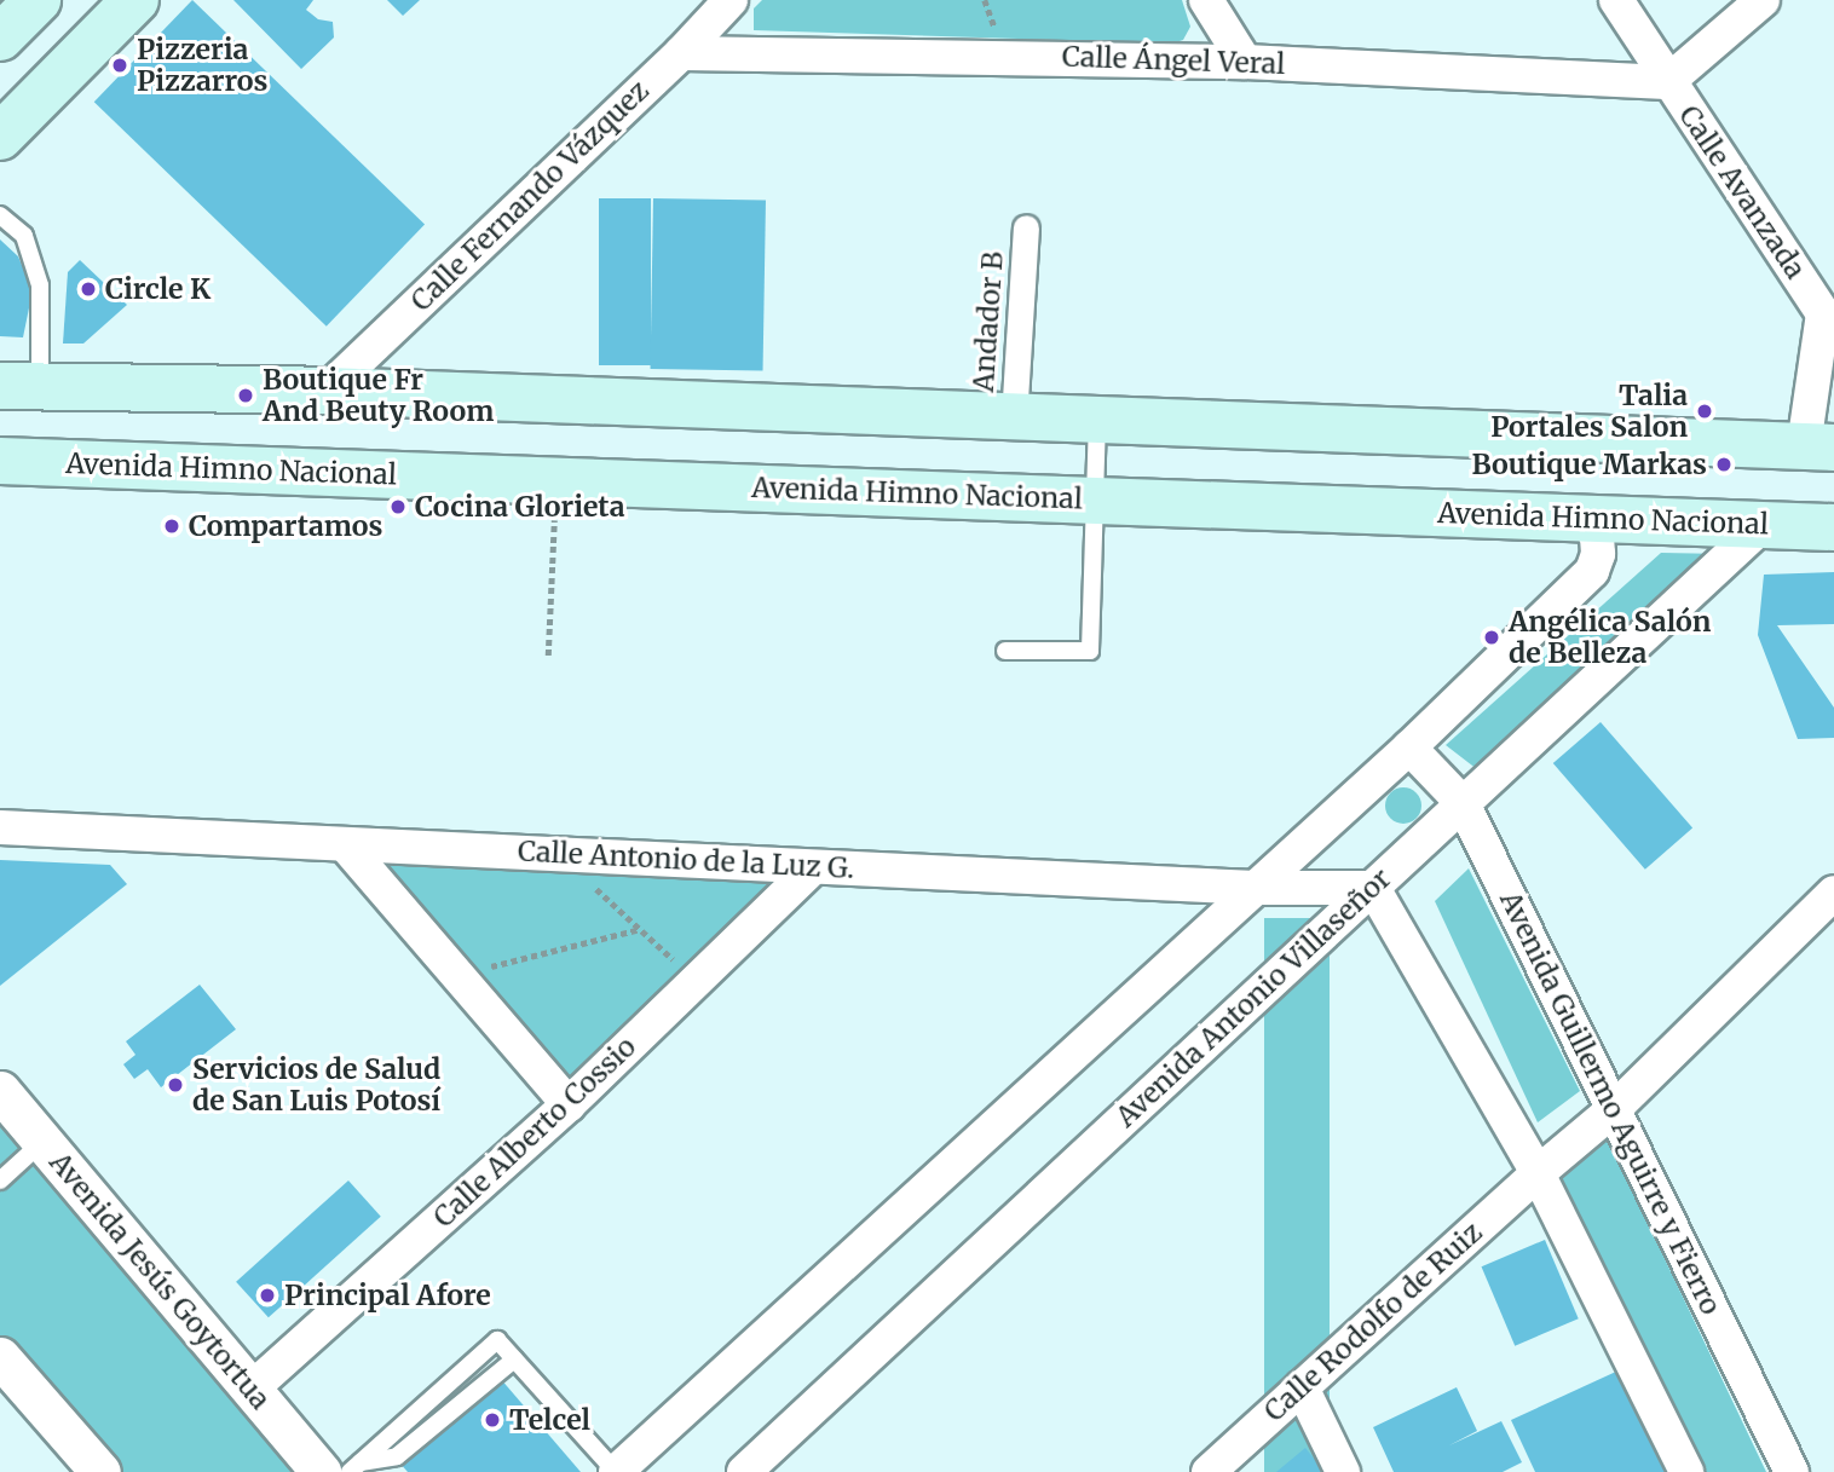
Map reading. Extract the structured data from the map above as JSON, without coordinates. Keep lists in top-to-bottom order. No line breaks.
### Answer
{"streets":{"main road":["Avenida Himno Nacional"],"street":["Calle Ángel Veral","Calle Avanzada","Calle Fernando Vázquez","Andador B","Calle Antonio de la Luz G.","Avenida Antonio Villaseñor","Avenida Guillermo Aguirre y Fierro","Calle Alberto Cossio","Avenida Jesús Goytortua","Calle Rodolfo de Ruiz"]},"crossings":[["Calle Ángel Veral","Calle Avanzada"],["Calle Ángel Veral","Calle Fernando Vázquez"],["Avenida Himno Nacional","Avenida Antonio Villaseñor"],["Calle Antonio de la Luz G.","Avenida Antonio Villaseñor"],["Calle Antonio de la Luz G.","Calle Alberto Cossio"],["Avenida Antonio Villaseñor","Avenida Guillermo Aguirre y Fierro"],["Avenida Guillermo Aguirre y Fierro","Calle Rodolfo de Ruiz"],["Calle Alberto Cossio","Avenida Jesús Goytortua"]],"places":["Pizzeria Pizzarros","Circle K","Boutique Fr And Beuty Room","Talia Portales Salon","Boutique Markas","Cocina Glorieta","Compartamos","Angélica Salón de Belleza","Servicios de Salud de San Luis Potosí","Principal Afore","Telcel"]}
